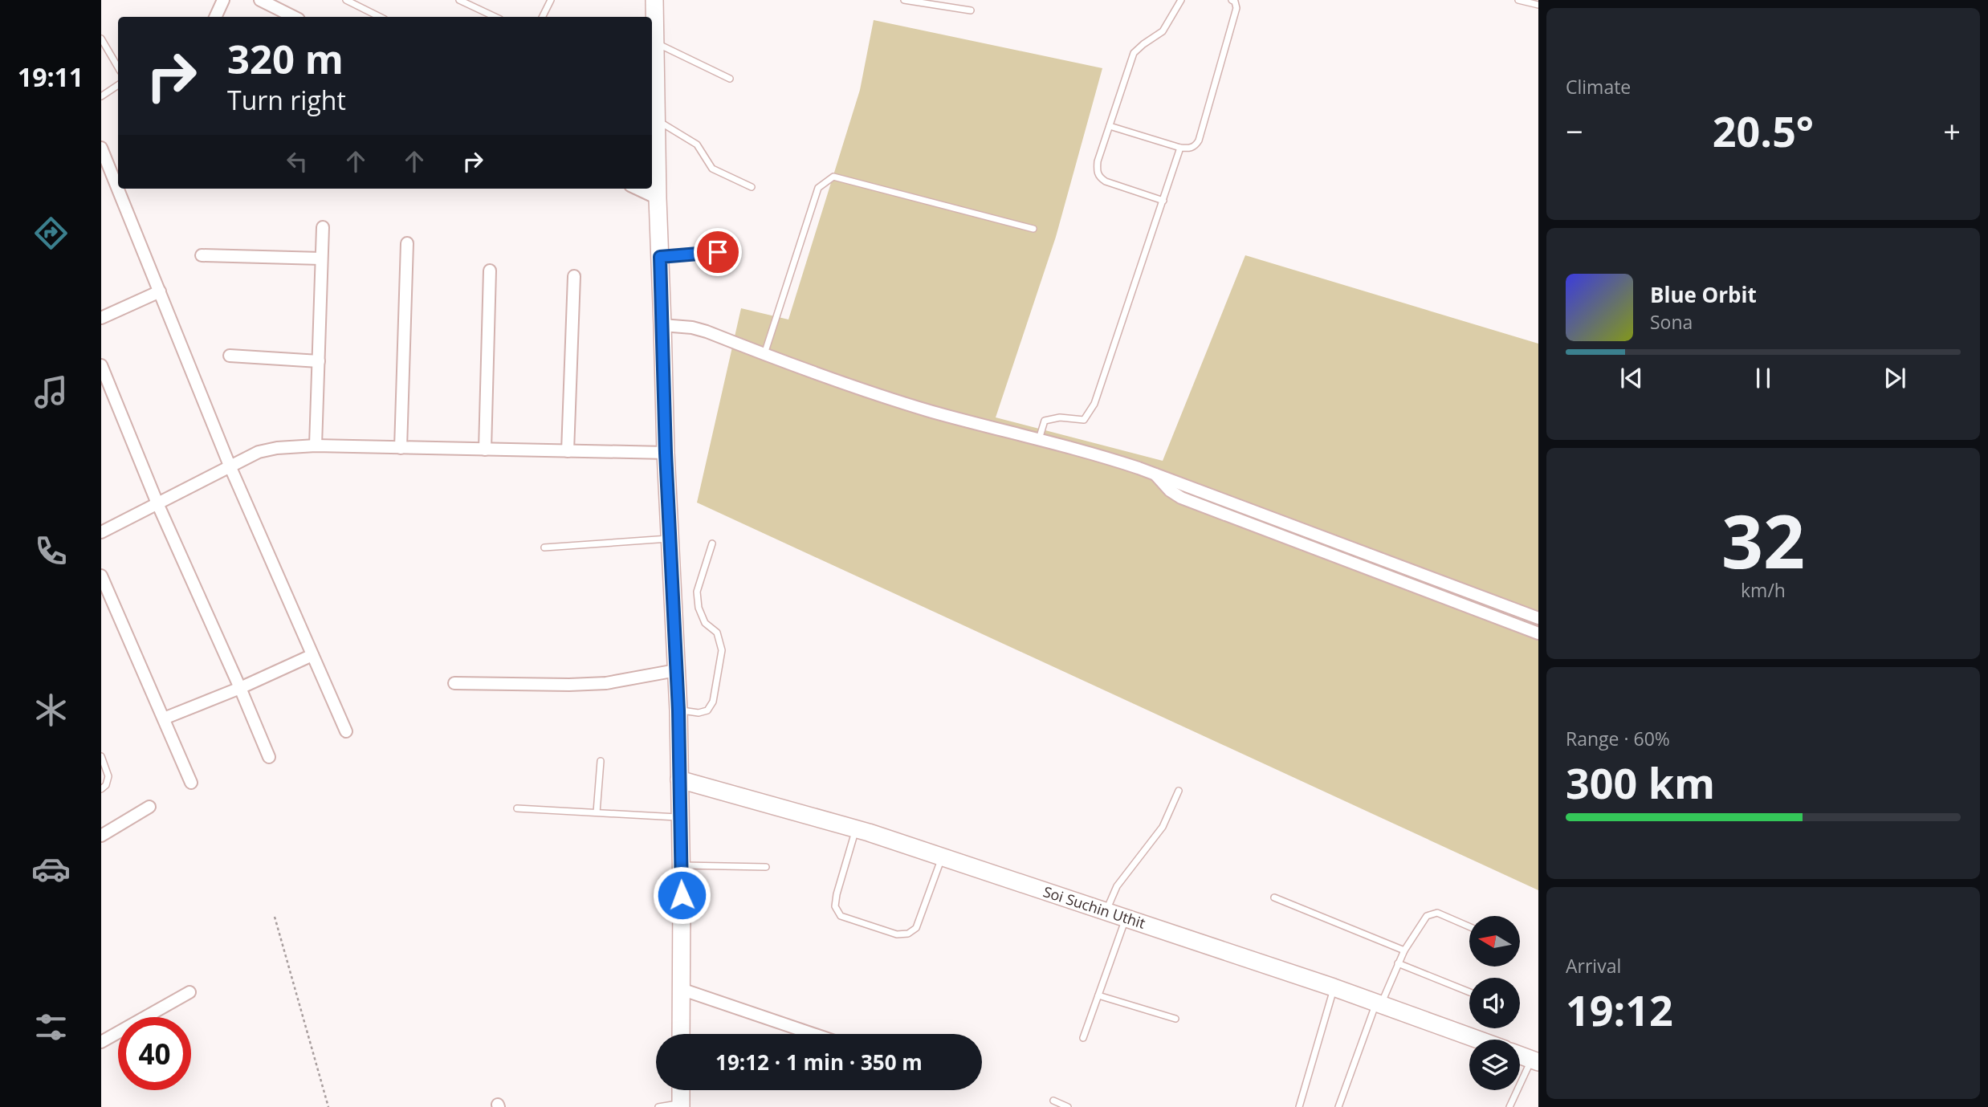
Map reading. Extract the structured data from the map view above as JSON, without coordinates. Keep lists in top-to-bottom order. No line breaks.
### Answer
{"streets":{"street":["Soi Suchin Uthit"]},"north":"left","page":{"tabs":"19:11","tile":["Climate",["32","km/h"],["Range · 60%","300 km"],["Arrival","19:12"]],"turn":["320 m","Turn right"],"heat":["−","20.5°","+"],"song":["Blue Orbit","Sona"],"limit":"40","trip":"19:12 · 1 min · 350 m"}}
